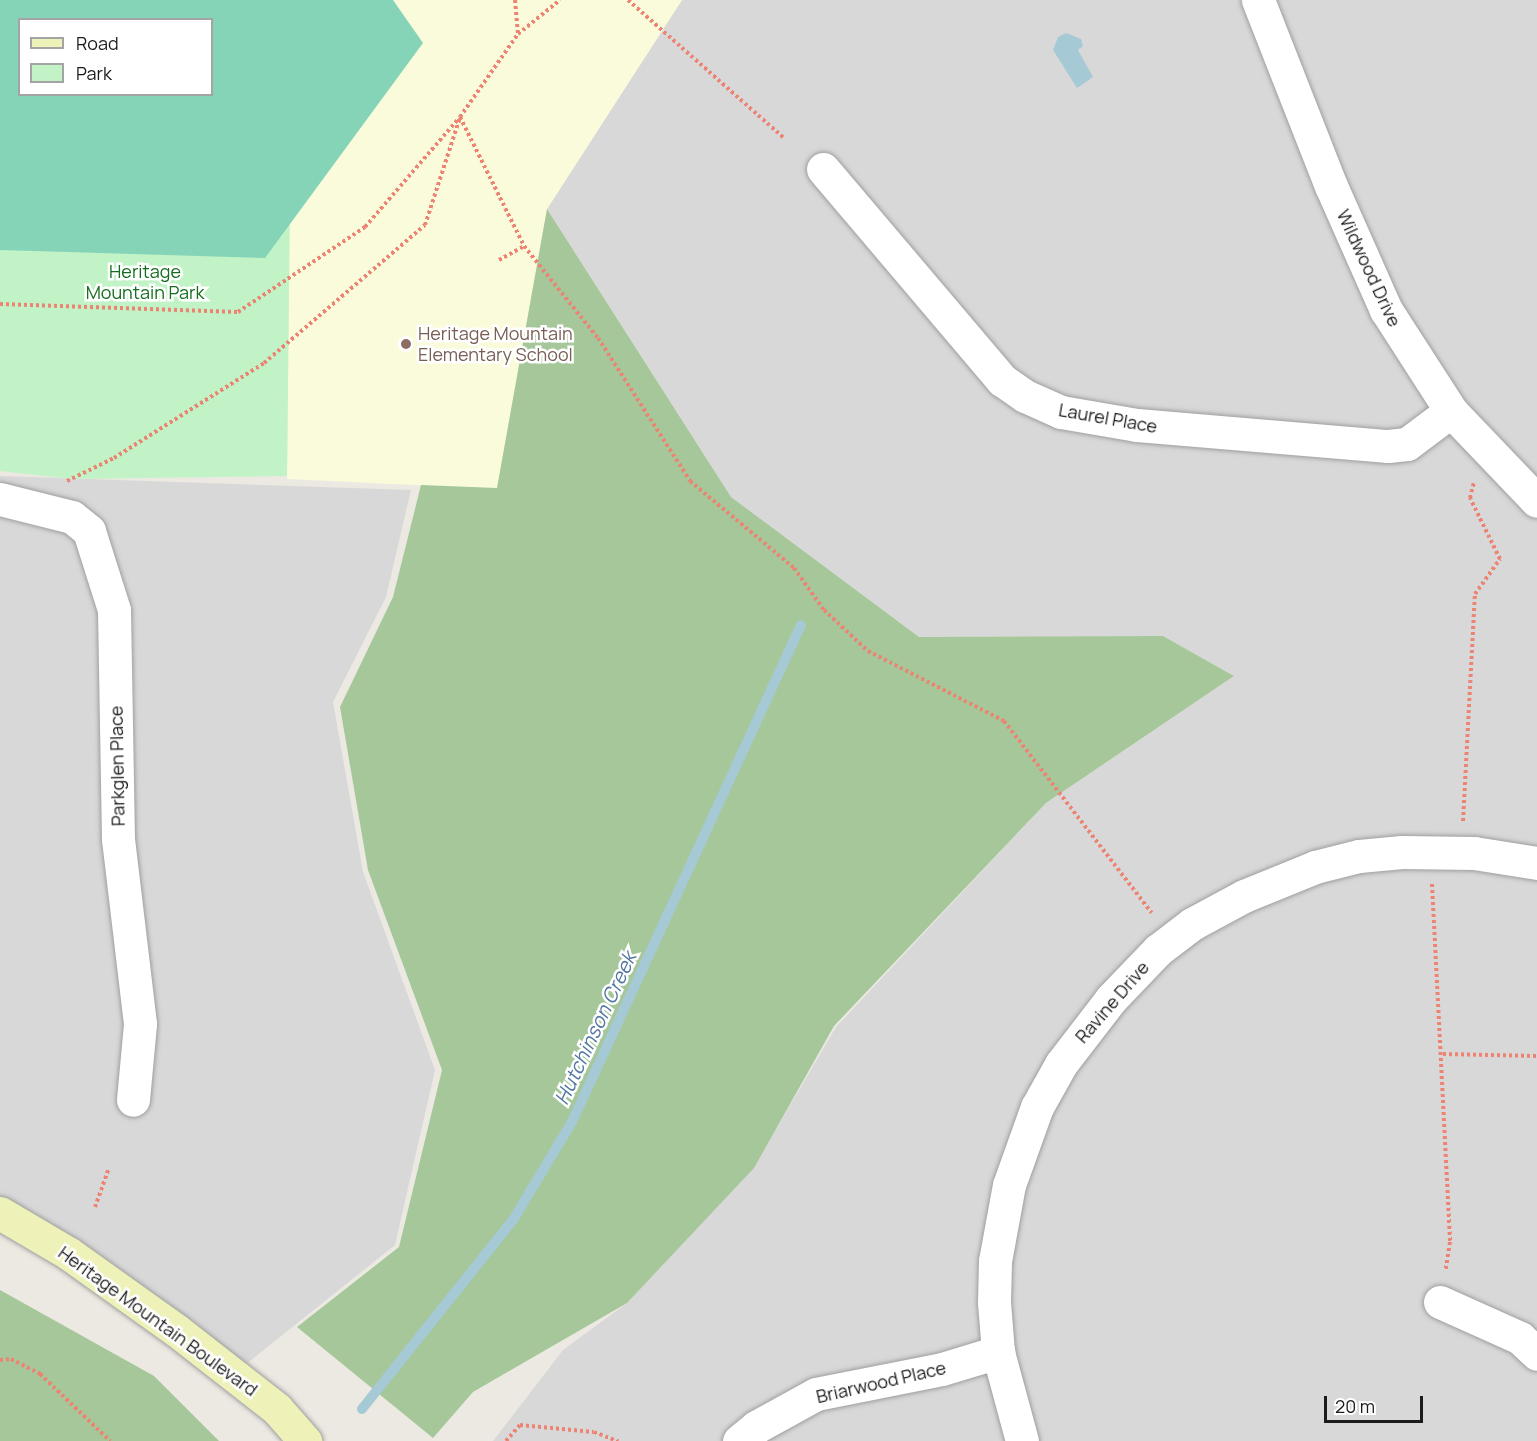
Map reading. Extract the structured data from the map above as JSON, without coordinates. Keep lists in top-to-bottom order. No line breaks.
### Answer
{"streets":{"main road":["Heritage Mountain Boulevard"],"street":["Wildwood Drive","Laurel Place","Parkglen Place","Ravine Drive","Briarwood Place"]},"crossings":[["Wildwood Drive","Laurel Place"],["Ravine Drive","Briarwood Place"]],"water":["Hutchinson Creek"],"parks":["Heritage Mountain Park"],"places":["Heritage Mountain Elementary School"],"legend":["Road","Park"],"scale_bar":"20 m"}
